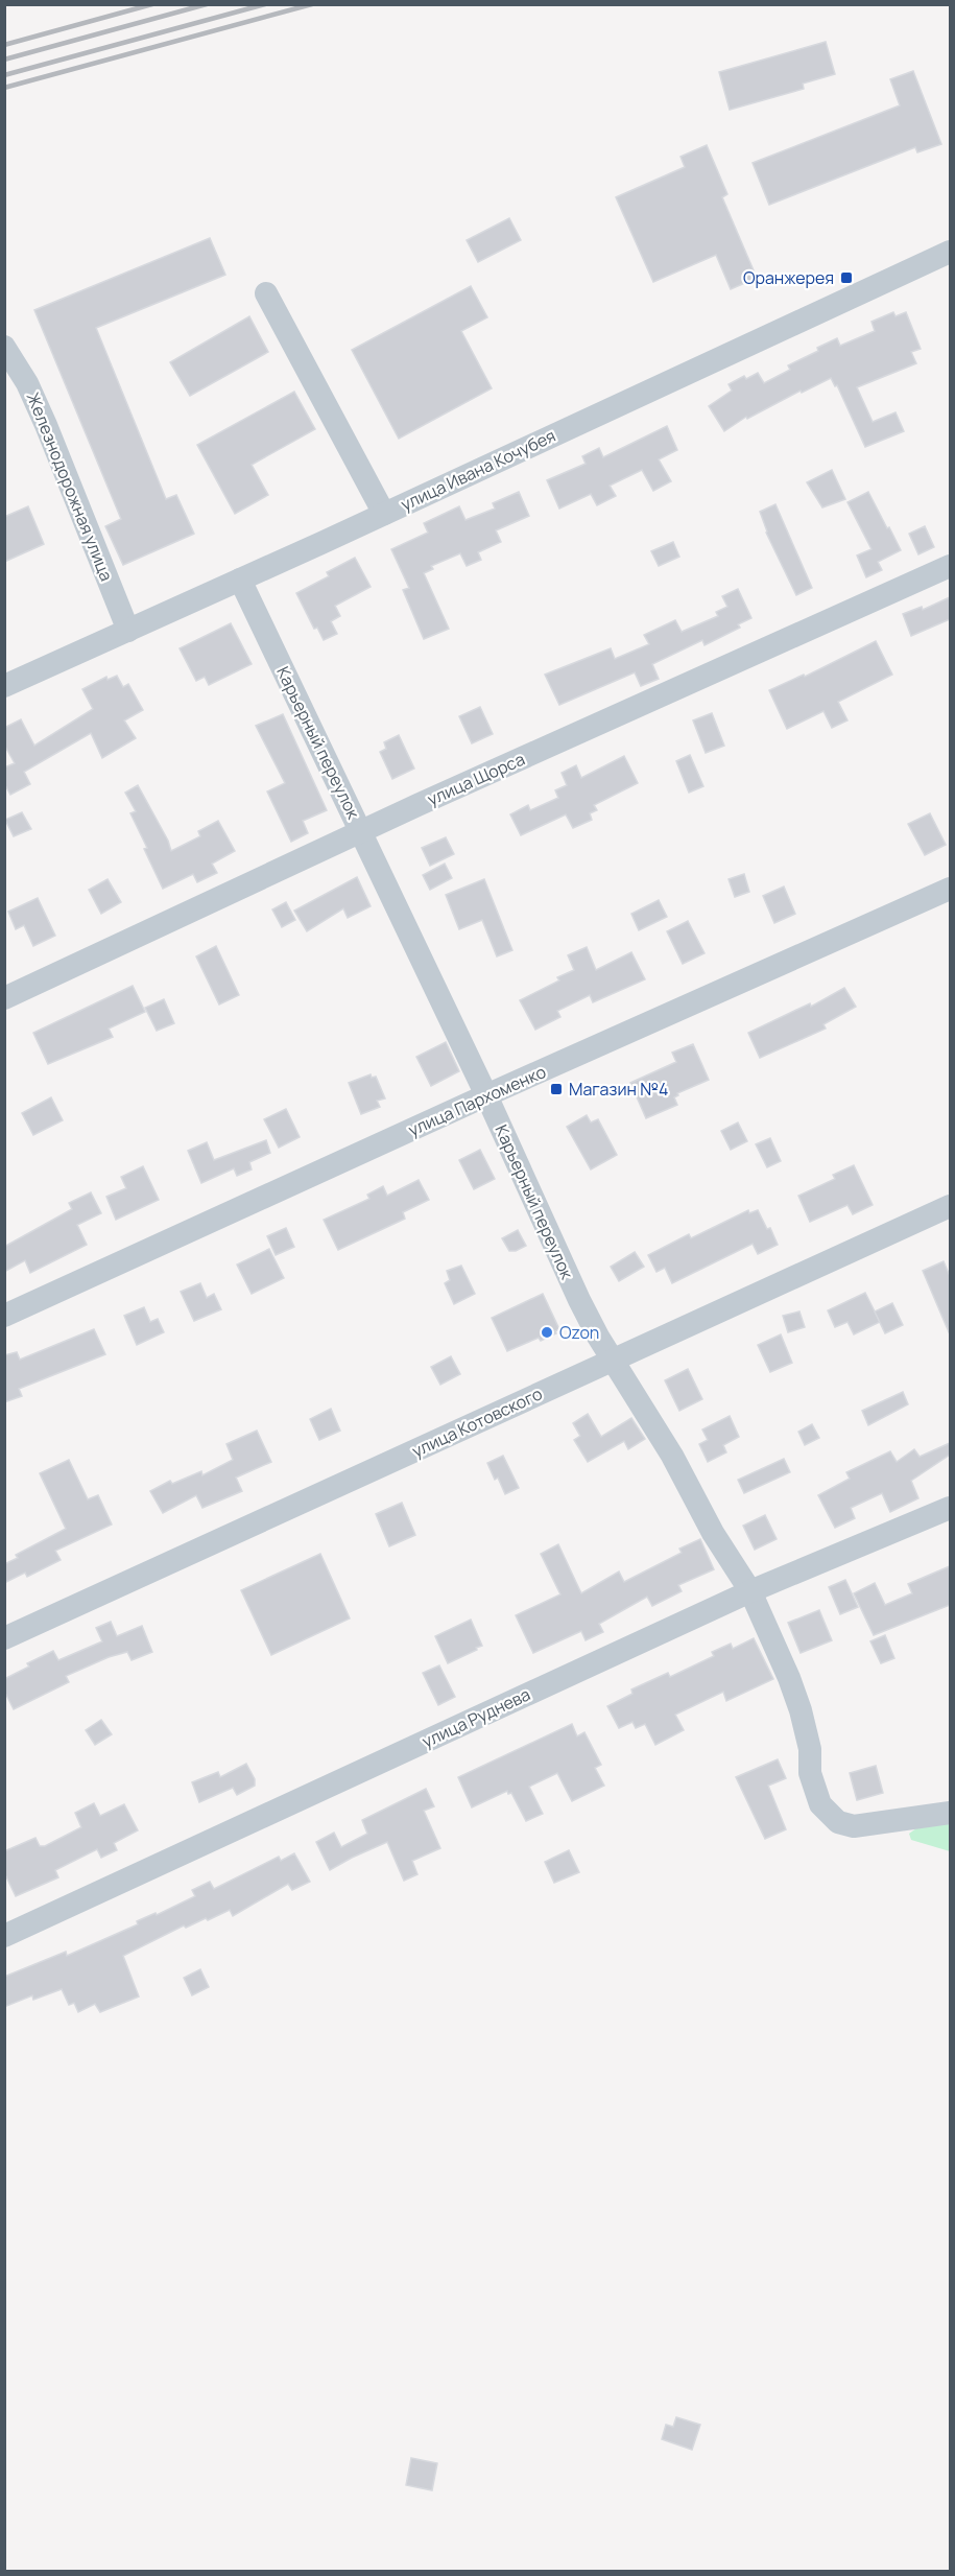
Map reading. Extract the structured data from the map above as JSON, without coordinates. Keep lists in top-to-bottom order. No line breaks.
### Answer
{"streets":{"street":["улица Ивана Кочубея","Железнодорожная улица","Карьерный переулок","улица Щорса","улица Пархоменко","улица Котовского","улица Руднева"]},"crossings":[["улица Ивана Кочубея","Железнодорожная улица"],["улица Ивана Кочубея","Карьерный переулок"],["Карьерный переулок","улица Щорса"],["Карьерный переулок","улица Пархоменко"],["Карьерный переулок","улица Котовского"],["Карьерный переулок","улица Руднева"]],"places":{"transit":["Оранжерея","Магазин №4"],"other":["Ozon"]}}
